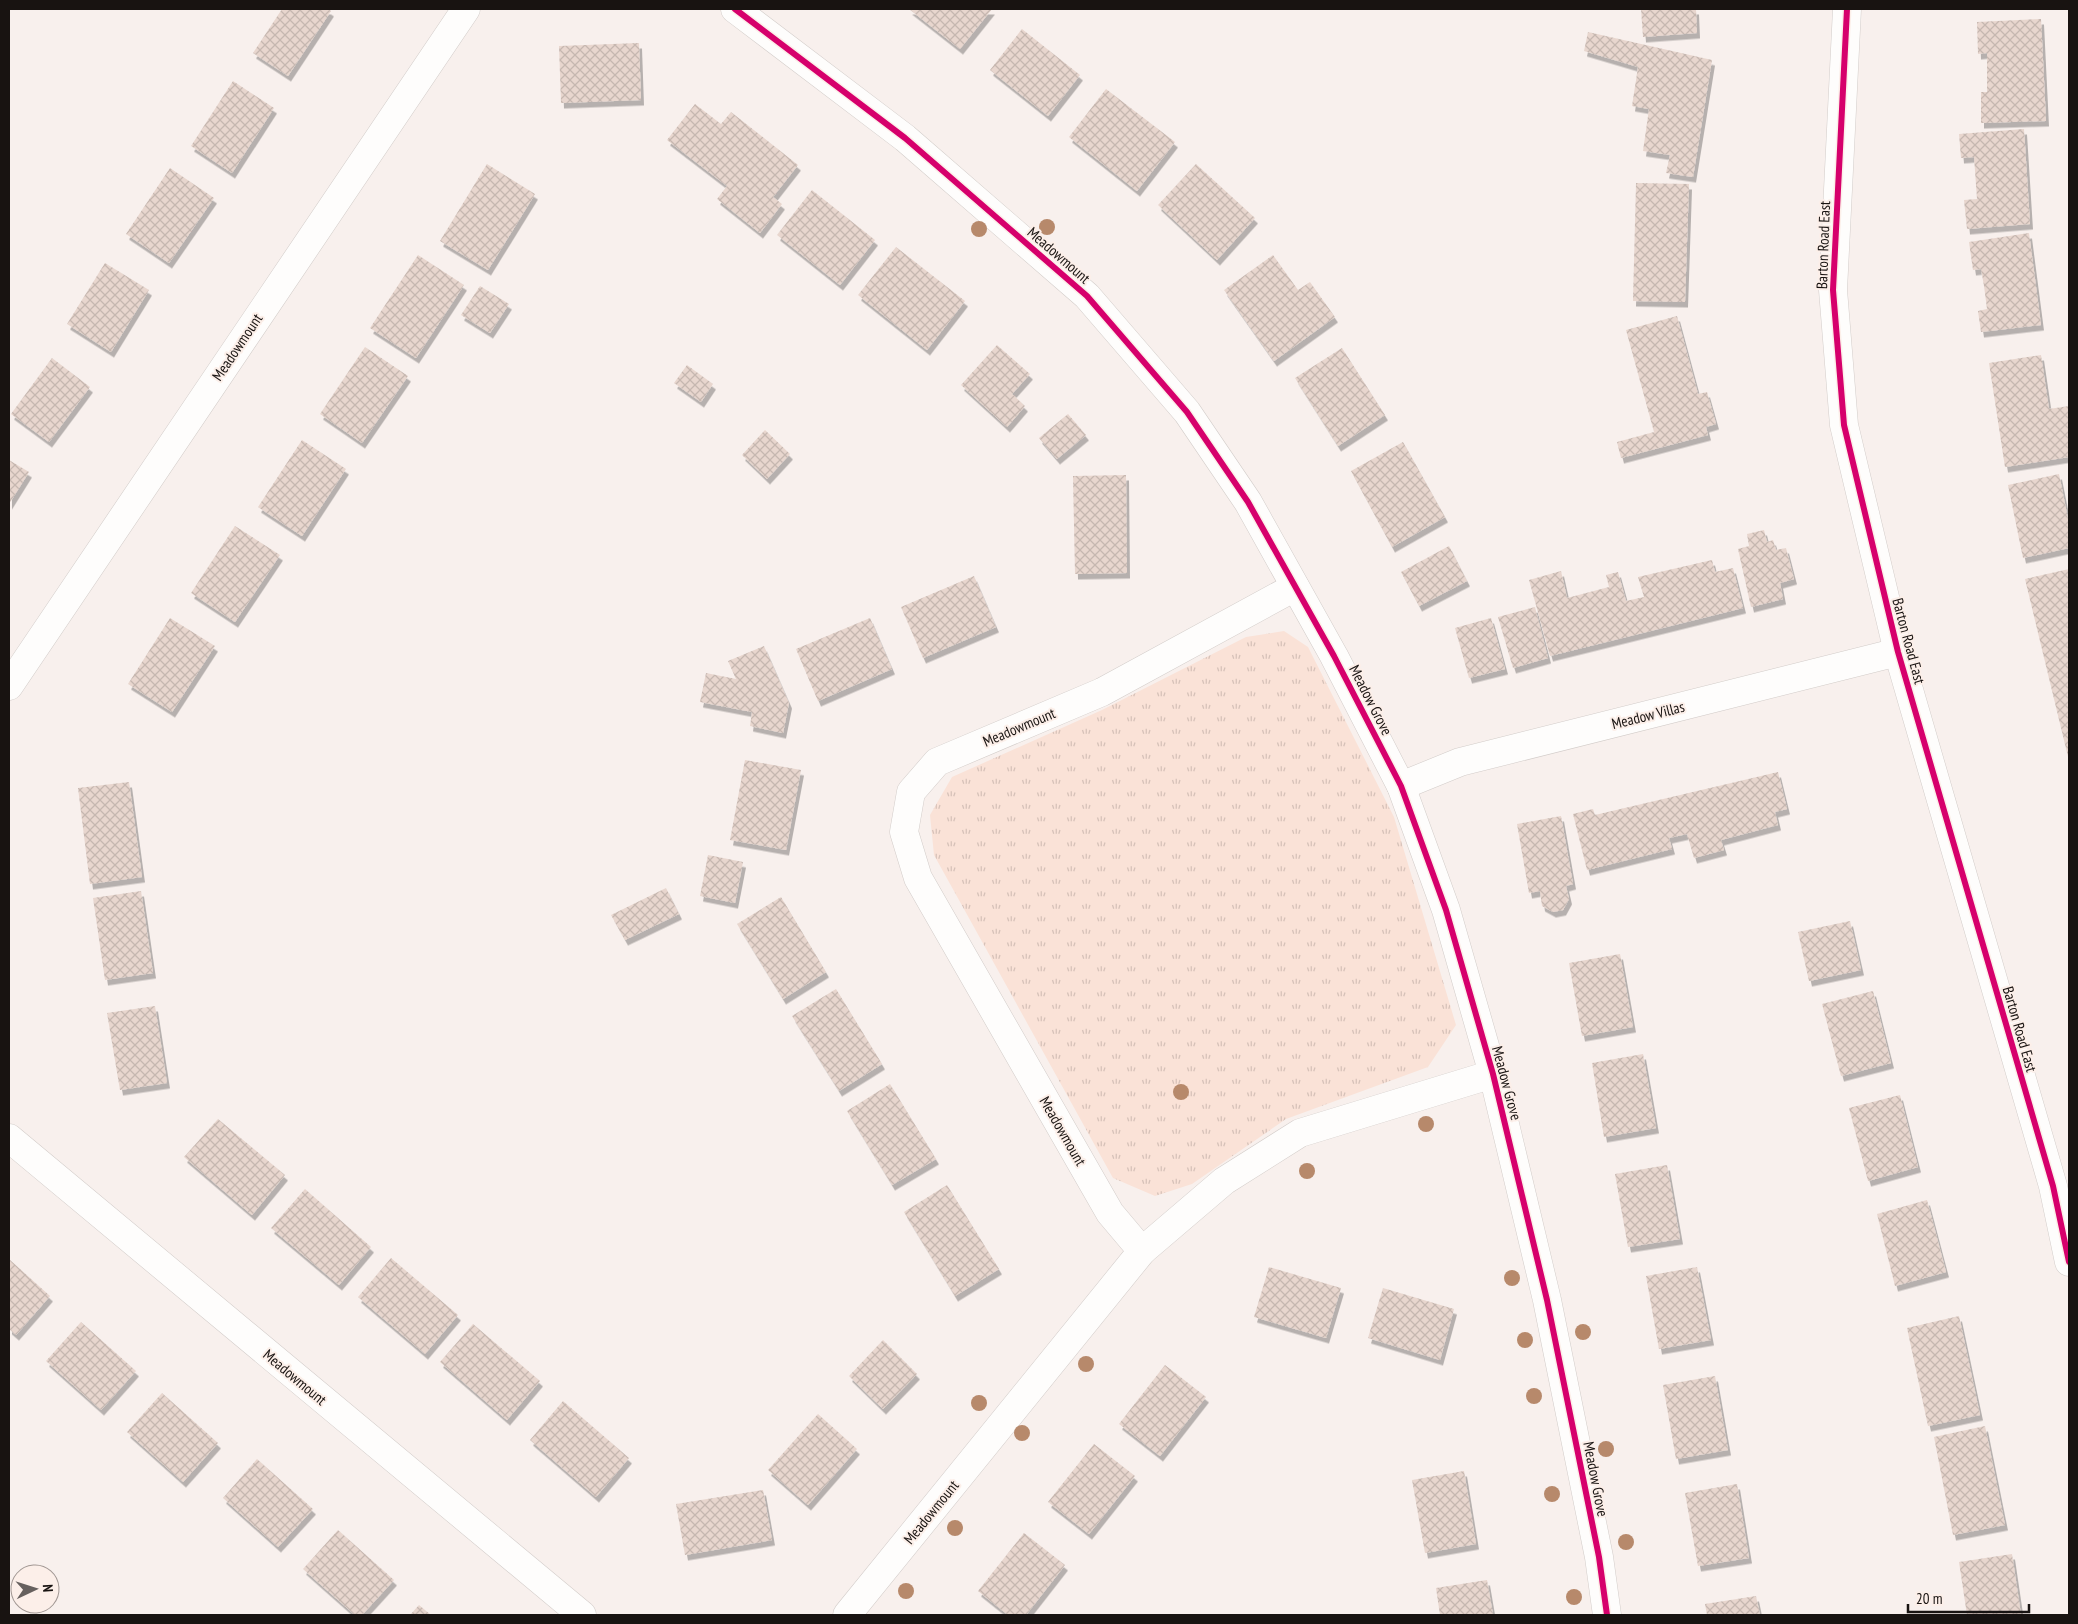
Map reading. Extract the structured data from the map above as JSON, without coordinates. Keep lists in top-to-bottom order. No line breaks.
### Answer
{"streets":{"street":["Barton Road East","Meadowmount","Meadow Grove","Meadow Villas"]},"crossings":[["Barton Road East","Meadow Villas"],["Meadowmount","Meadow Grove"],["Meadow Grove","Meadow Villas"]],"scale_bar":"20 m","north":"right"}
